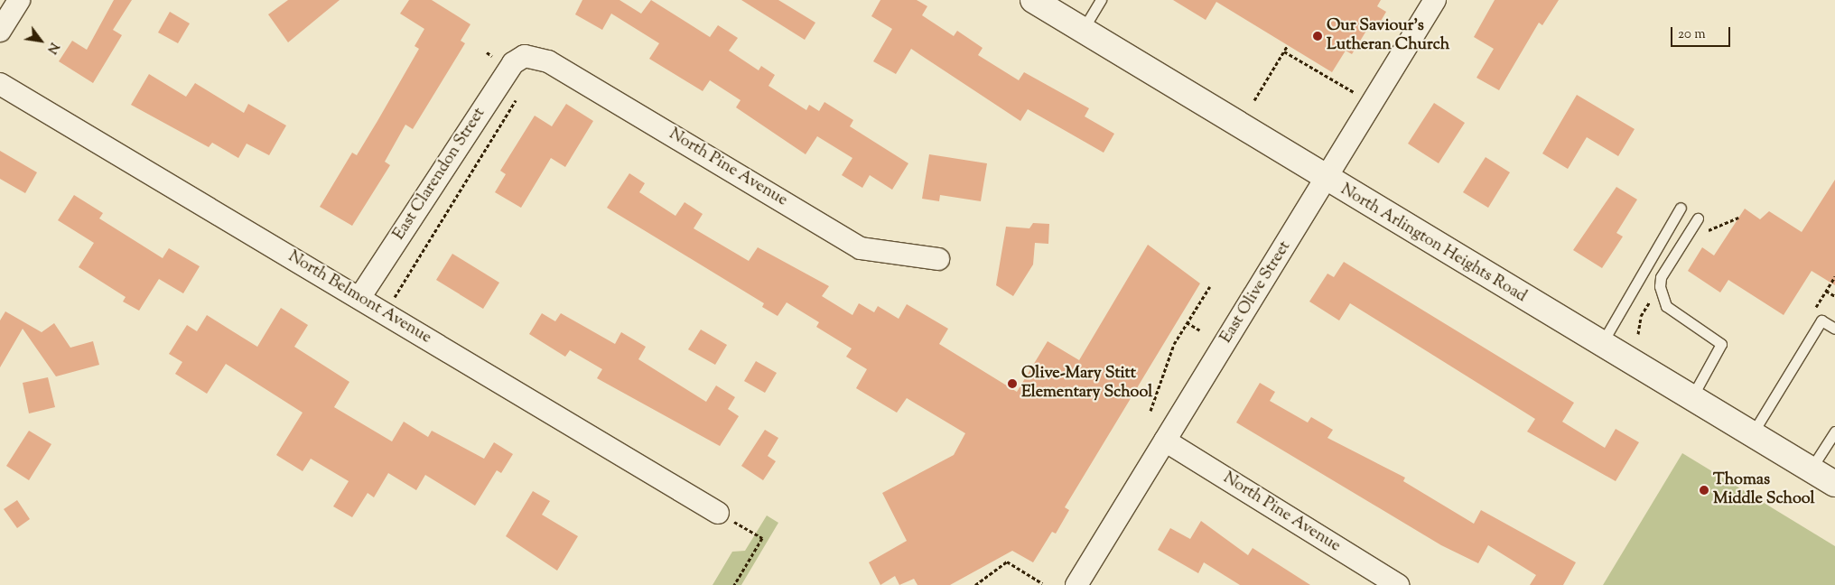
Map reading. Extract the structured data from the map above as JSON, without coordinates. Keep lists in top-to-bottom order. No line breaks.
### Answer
{"streets":{"main road":["North Arlington Heights Road"],"street":["North Pine Avenue","East Clarendon Street","East Olive Street","North Belmont Avenue"]},"crossings":[["North Pine Avenue","East Clarendon Street"],["North Pine Avenue","East Olive Street"],["East Clarendon Street","North Belmont Avenue"],["North Arlington Heights Road","East Olive Street"]],"places":["Our Saviour's Lutheran Church","Olive-Mary Stitt Elementary School","Thomas Middle School"],"scale_bar":"20 m","north":"bottom right"}
